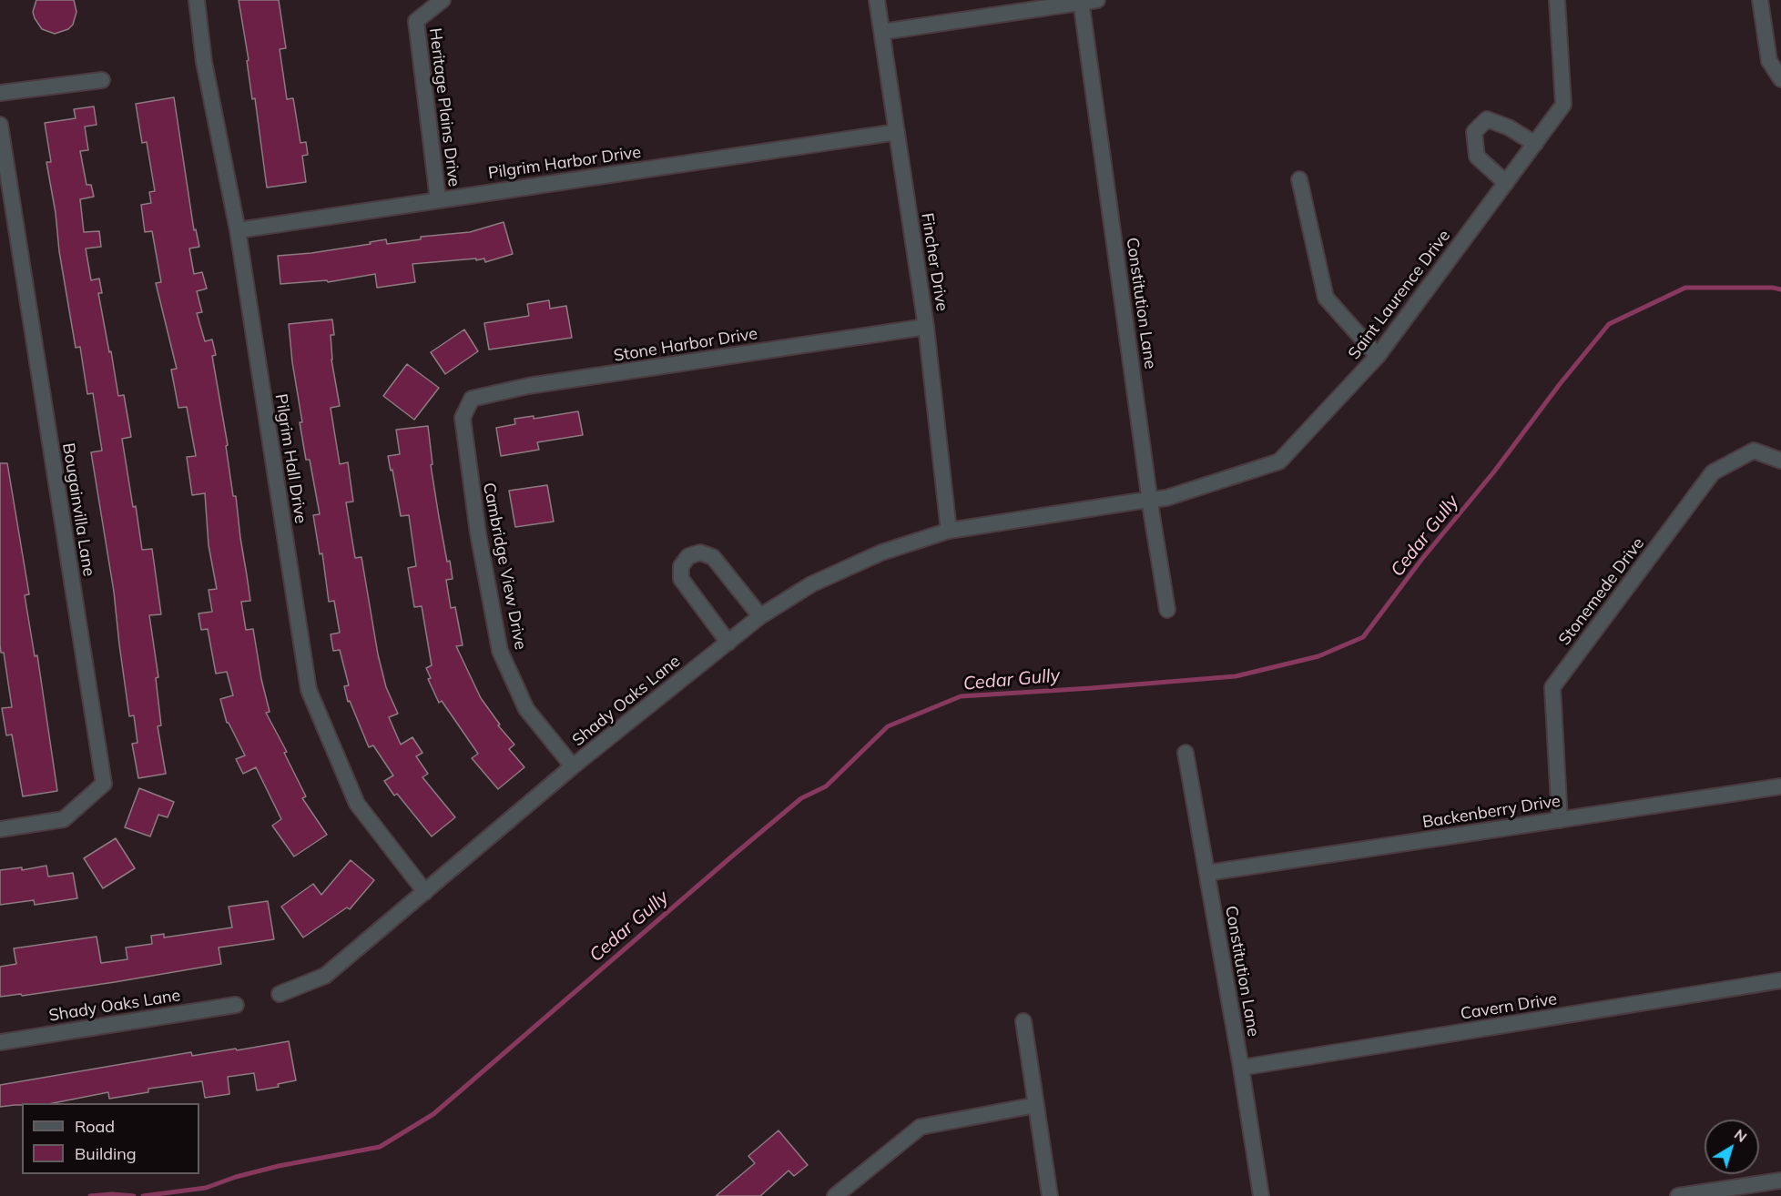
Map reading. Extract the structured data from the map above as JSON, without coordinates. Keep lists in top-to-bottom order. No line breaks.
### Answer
{"streets":{"street":["Heritage Plains Drive","Pilgrim Harbor Drive","Fincher Drive","Saint Laurence Drive","Constitution Lane","Stone Harbor Drive","Pilgrim Hall Drive","Bougainvilla Lane","Cambridge View Drive","Stonemede Drive","Shady Oaks Lane","Backenberry Drive","Cavern Drive"]},"crossings":[["Heritage Plains Drive","Pilgrim Harbor Drive"],["Pilgrim Harbor Drive","Fincher Drive"],["Pilgrim Harbor Drive","Pilgrim Hall Drive"],["Fincher Drive","Stone Harbor Drive"],["Fincher Drive","Shady Oaks Lane"],["Saint Laurence Drive","Constitution Lane"],["Saint Laurence Drive","Shady Oaks Lane"],["Constitution Lane","Backenberry Drive"],["Constitution Lane","Cavern Drive"],["Stone Harbor Drive","Cambridge View Drive"],["Pilgrim Hall Drive","Shady Oaks Lane"],["Cambridge View Drive","Shady Oaks Lane"],["Stonemede Drive","Backenberry Drive"]],"water":["Cedar Gully"],"legend":["Road","Building"],"north":"top right"}
